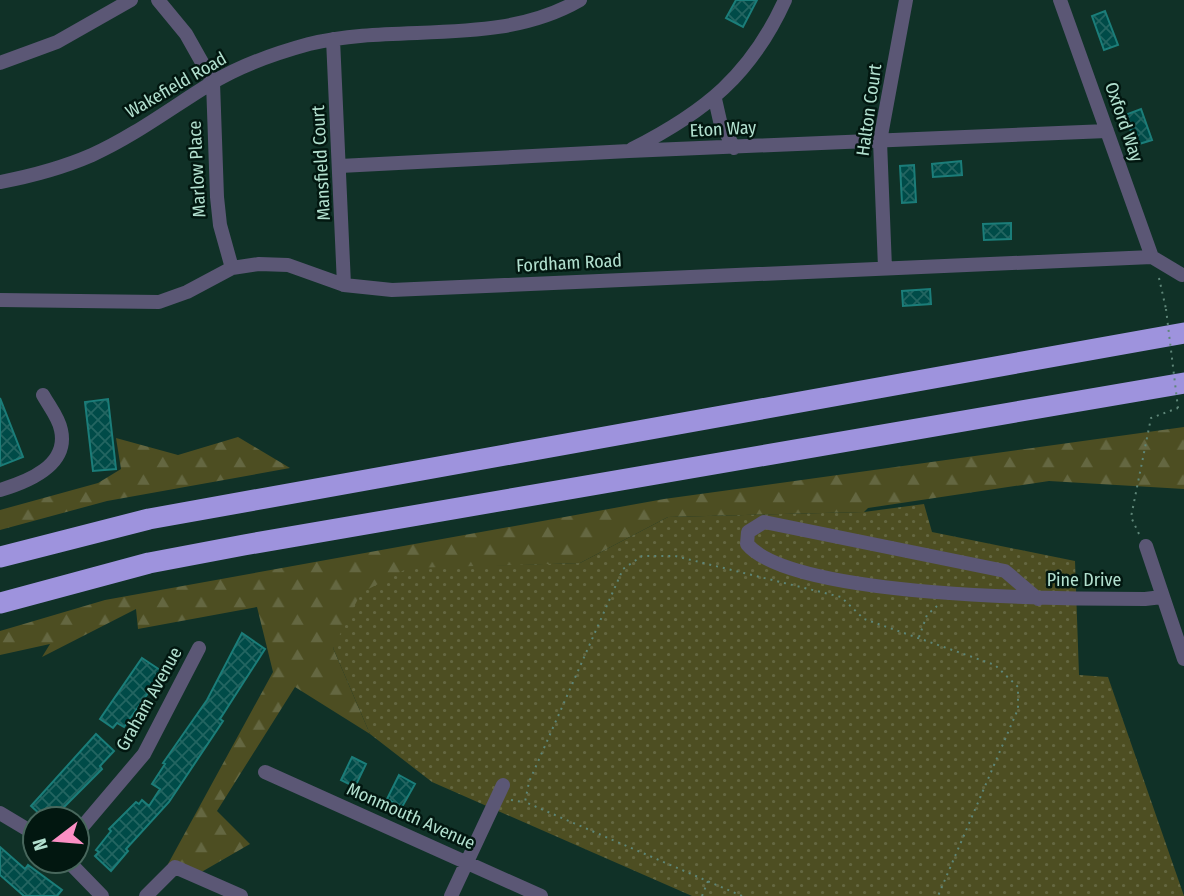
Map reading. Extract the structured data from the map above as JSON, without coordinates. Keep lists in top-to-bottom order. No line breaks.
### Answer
{"streets":{"street":["Wakefield Road","Halton Court","Oxford Way","Eton Way","Mansfield Court","Marlow Place","Fordham Road","Pine Drive","Graham Avenue","Monmouth Avenue"]},"crossings":[["Wakefield Road","Mansfield Court"],["Wakefield Road","Marlow Place"],["Halton Court","Eton Way"],["Halton Court","Fordham Road"],["Oxford Way","Eton Way"],["Oxford Way","Fordham Road"],["Eton Way","Mansfield Court"],["Mansfield Court","Fordham Road"],["Marlow Place","Fordham Road"]],"north":"left"}
